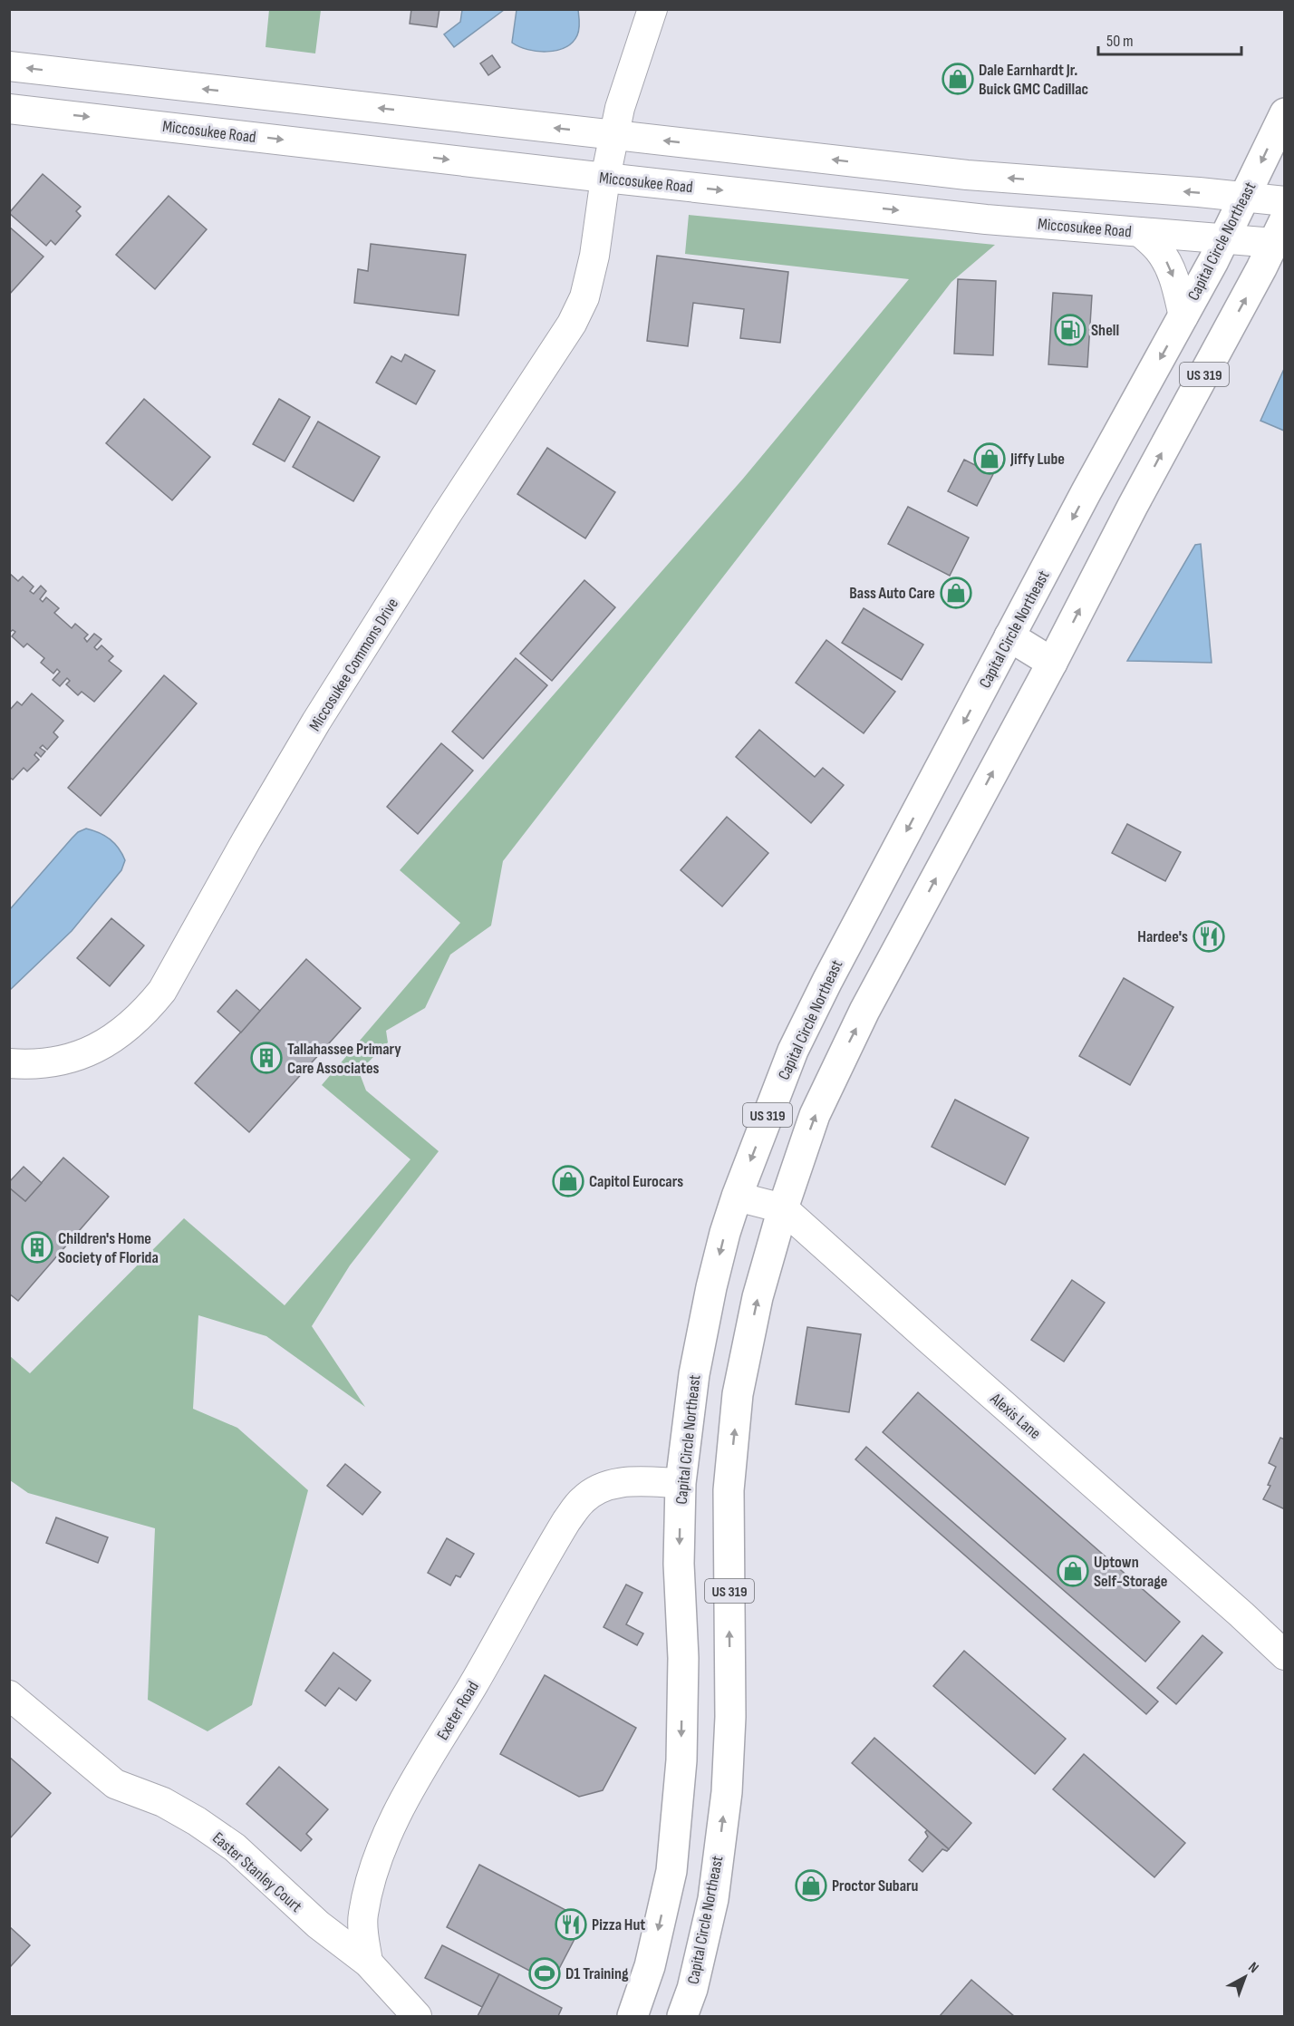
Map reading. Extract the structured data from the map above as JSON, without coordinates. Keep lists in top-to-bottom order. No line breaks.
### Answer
{"streets":{"main road":["Capital Circle Northeast","US 319"],"street":["Miccosukee Road","Miccosukee Commons Drive","Alexis Lane","Exeter Road","Easter Stanley Court"]},"crossings":[["Miccosukee Road","Capital Circle Northeast"],["Miccosukee Road","Miccosukee Commons Drive"],["Capital Circle Northeast","Alexis Lane"],["Capital Circle Northeast","Exeter Road"],["Exeter Road","Easter Stanley Court"]],"places":{"shop":["Dale Earnhardt Jr. Buick GMC Cadillac","Jiffy Lube","Bass Auto Care","Capitol Eurocars","Uptown Self-Storage","Proctor Subaru"],"fuel station":["Shell"],"restaurant":["Hardee's","Pizza Hut"],"building":["Tallahassee Primary Care Associates","Children's Home Society of Florida"],"sports":["D1 Training"]},"scale_bar":"50 m","north":"top right"}
